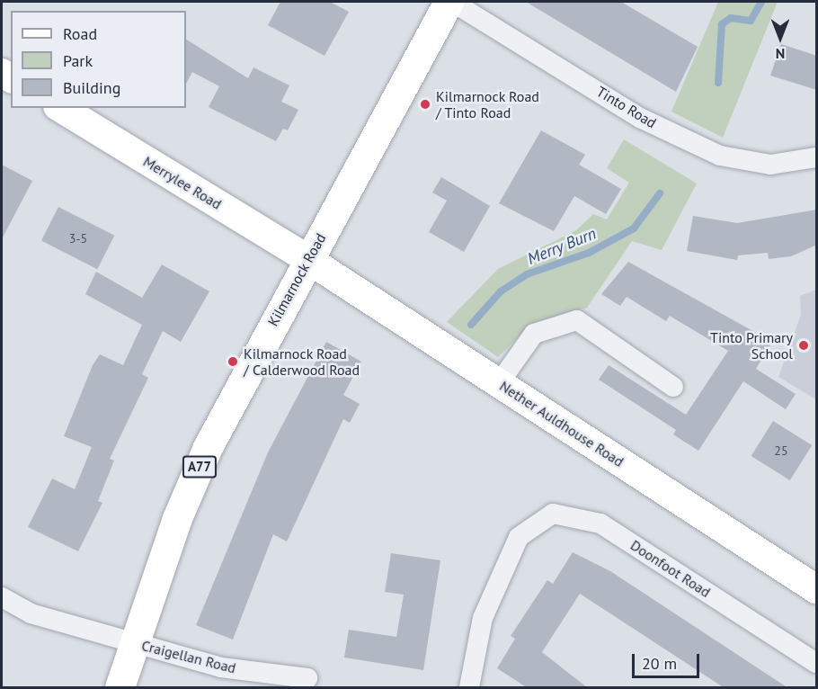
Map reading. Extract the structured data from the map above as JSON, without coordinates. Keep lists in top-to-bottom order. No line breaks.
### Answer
{"streets":{"main road":["Merrylee Road","Kilmarnock Road","Nether Auldhouse Road","A77"],"street":["Tinto Road","Doonfoot Road","Craigellan Road"]},"crossings":[["Tinto Road","Kilmarnock Road"],["Merrylee Road","Kilmarnock Road"],["Merrylee Road","Nether Auldhouse Road"],["Kilmarnock Road","Nether Auldhouse Road"],["Kilmarnock Road","Craigellan Road"]],"water":["Merry Burn"],"places":["Kilmarnock Road / Tinto Road","Tinto Primary School","Kilmarnock Road / Calderwood Road"],"house_numbers":["3-5","25"],"legend":["Road","Park","Building"],"scale_bar":"20 m","north":"bottom"}
